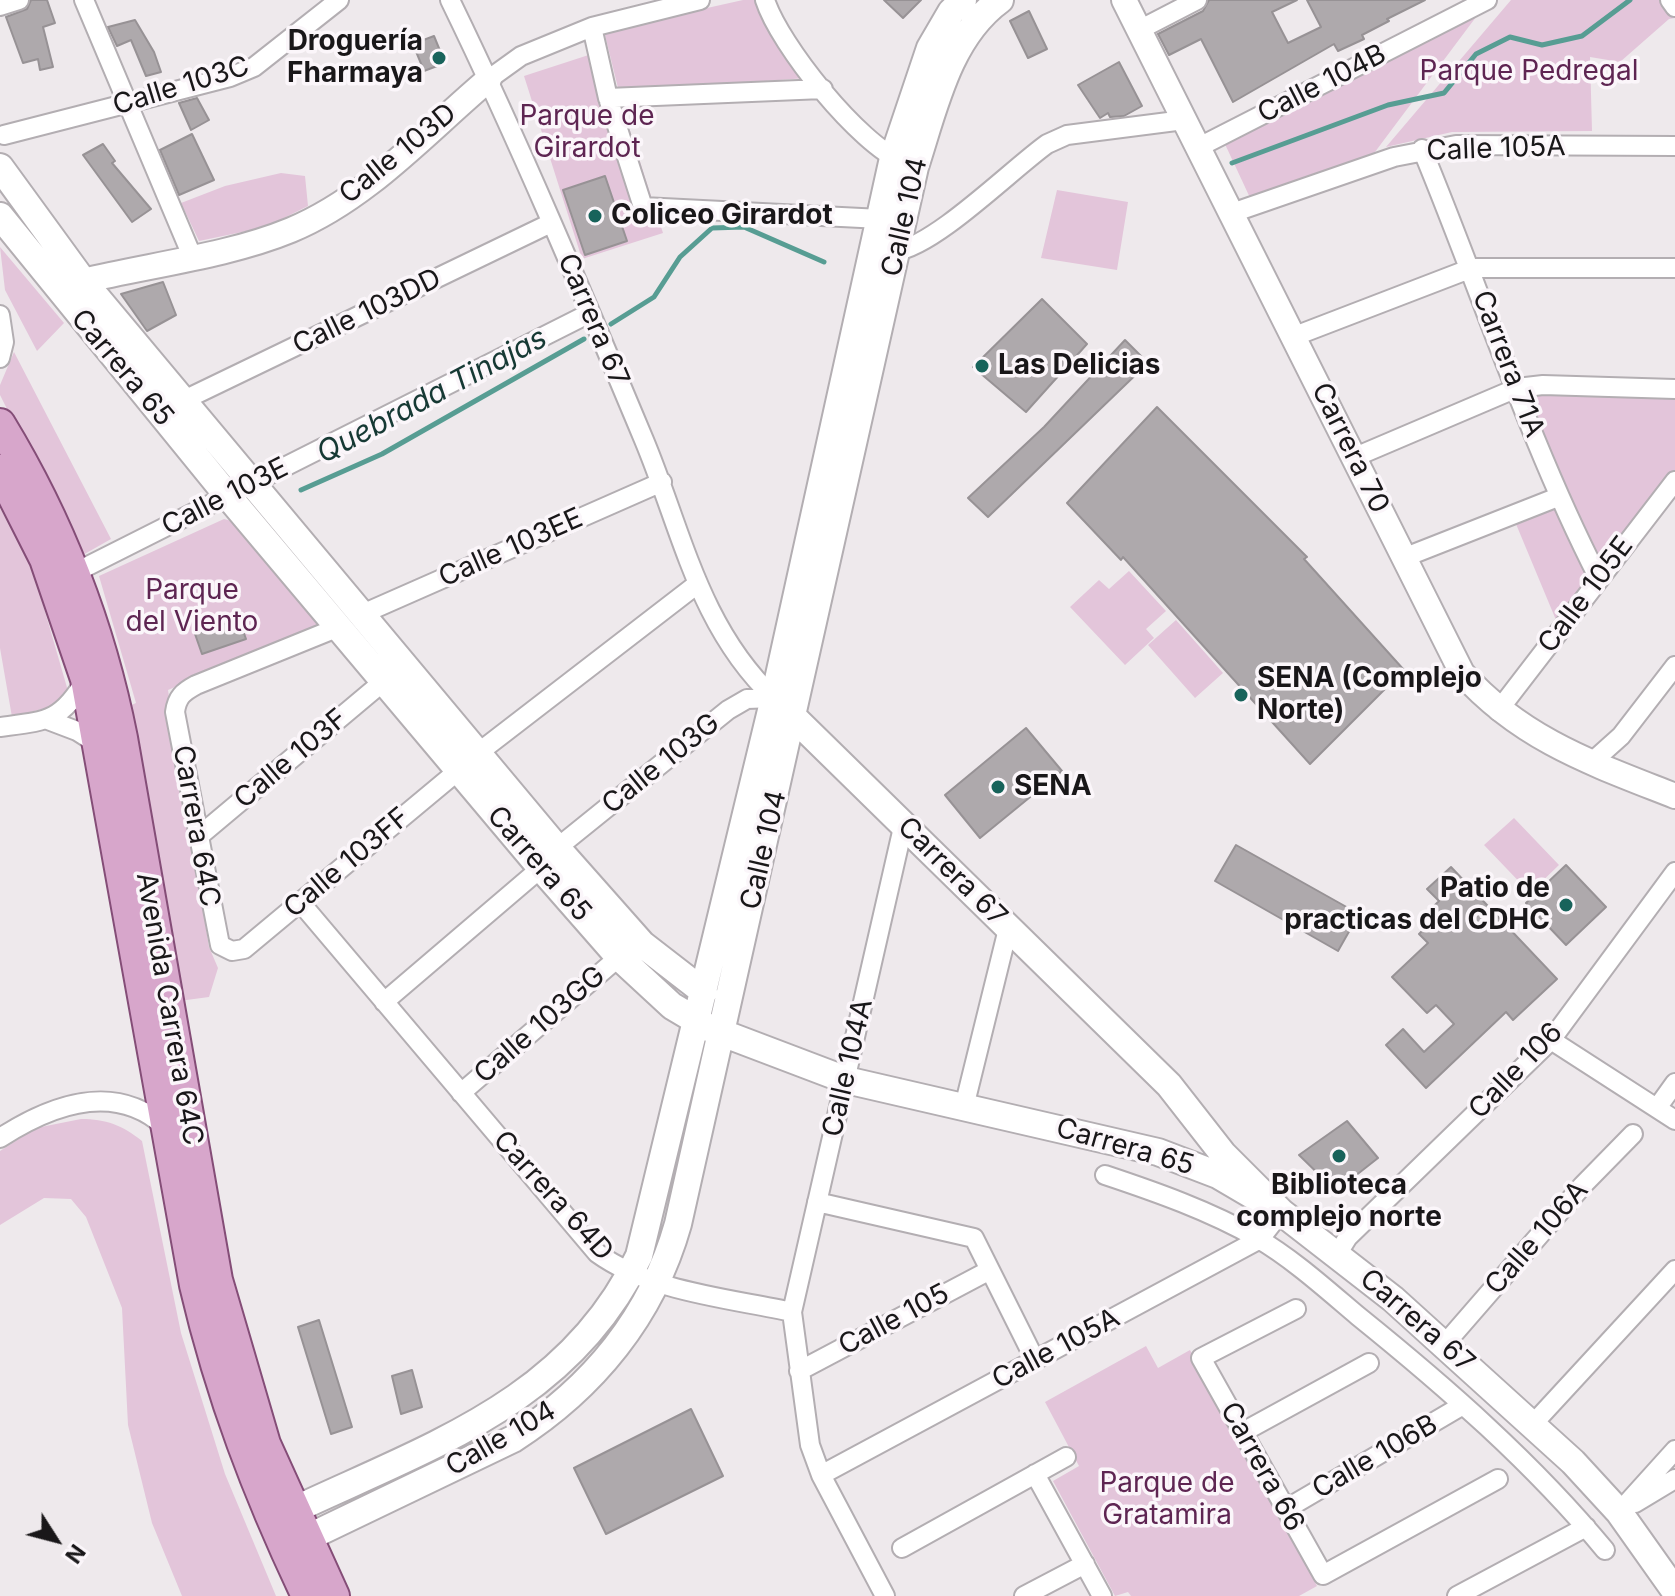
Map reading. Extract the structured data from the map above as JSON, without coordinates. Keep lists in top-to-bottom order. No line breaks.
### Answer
{"streets":{"main road":["Calle 104","Carrera 67","Carrera 65","Avenida Carrera 64C"],"street":["Calle 104B","Calle 103C","Calle 105A","Calle 103D","Calle 103DD","Carrera 71A","Carrera 70","Calle 103E","Calle 103EE","Calle 105E","Calle 103F","Calle 103G","Carrera 64C","Calle 103FF","Calle 103GG","Calle 104A","Calle 106","Carrera 64D","Calle 106A","Calle 105","Calle 106B","Carrera 66"]},"crossings":[["Calle 104B","Carrera 70"],["Calle 105A","Carrera 67"],["Calle 105A","Carrera 71A"],["Calle 105A","Carrera 65"],["Calle 105A","Carrera 70"],["Calle 103D","Carrera 67"],["Calle 103D","Carrera 65"],["Calle 104","Carrera 67"],["Calle 104","Carrera 65"],["Calle 104","Calle 103G"],["Calle 104","Avenida Carrera 64C"],["Calle 104","Carrera 64D"],["Calle 103DD","Carrera 67"],["Calle 103DD","Carrera 65"],["Carrera 67","Carrera 65"],["Carrera 67","Calle 103E"],["Carrera 67","Calle 103EE"],["Carrera 67","Calle 103G"],["Carrera 67","Calle 103FF"],["Carrera 67","Calle 104A"],["Carrera 67","Calle 106"],["Carrera 67","Calle 106A"],["Carrera 67","Calle 106B"],["Carrera 71A","Calle 105E"],["Carrera 65","Calle 103E"],["Carrera 65","Calle 103EE"],["Carrera 65","Calle 103F"],["Carrera 65","Calle 103G"],["Carrera 65","Calle 103FF"],["Carrera 65","Calle 103GG"],["Carrera 65","Calle 104A"],["Carrera 70","Calle 105E"],["Calle 103E","Avenida Carrera 64C"],["Calle 103EE","Carrera 64C"],["Calle 103F","Carrera 64C"],["Calle 103G","Carrera 64D"],["Carrera 64C","Calle 103FF"],["Calle 103FF","Carrera 64D"],["Calle 103GG","Carrera 64D"],["Calle 104A","Carrera 64D"],["Calle 106B","Carrera 66"]],"water":["Quebrada Tinajas"],"parks":["Parque Pedregal","Parque de Girardot","Parque del Viento","Parque de Gratamira"],"places":["Droguería Fharmaya","Coliceo Girardot","Las Delicias","SENA (Complejo Norte)","SENA","Patio de practicas del CDHC","Biblioteca complejo norte"],"north":"bottom right"}
